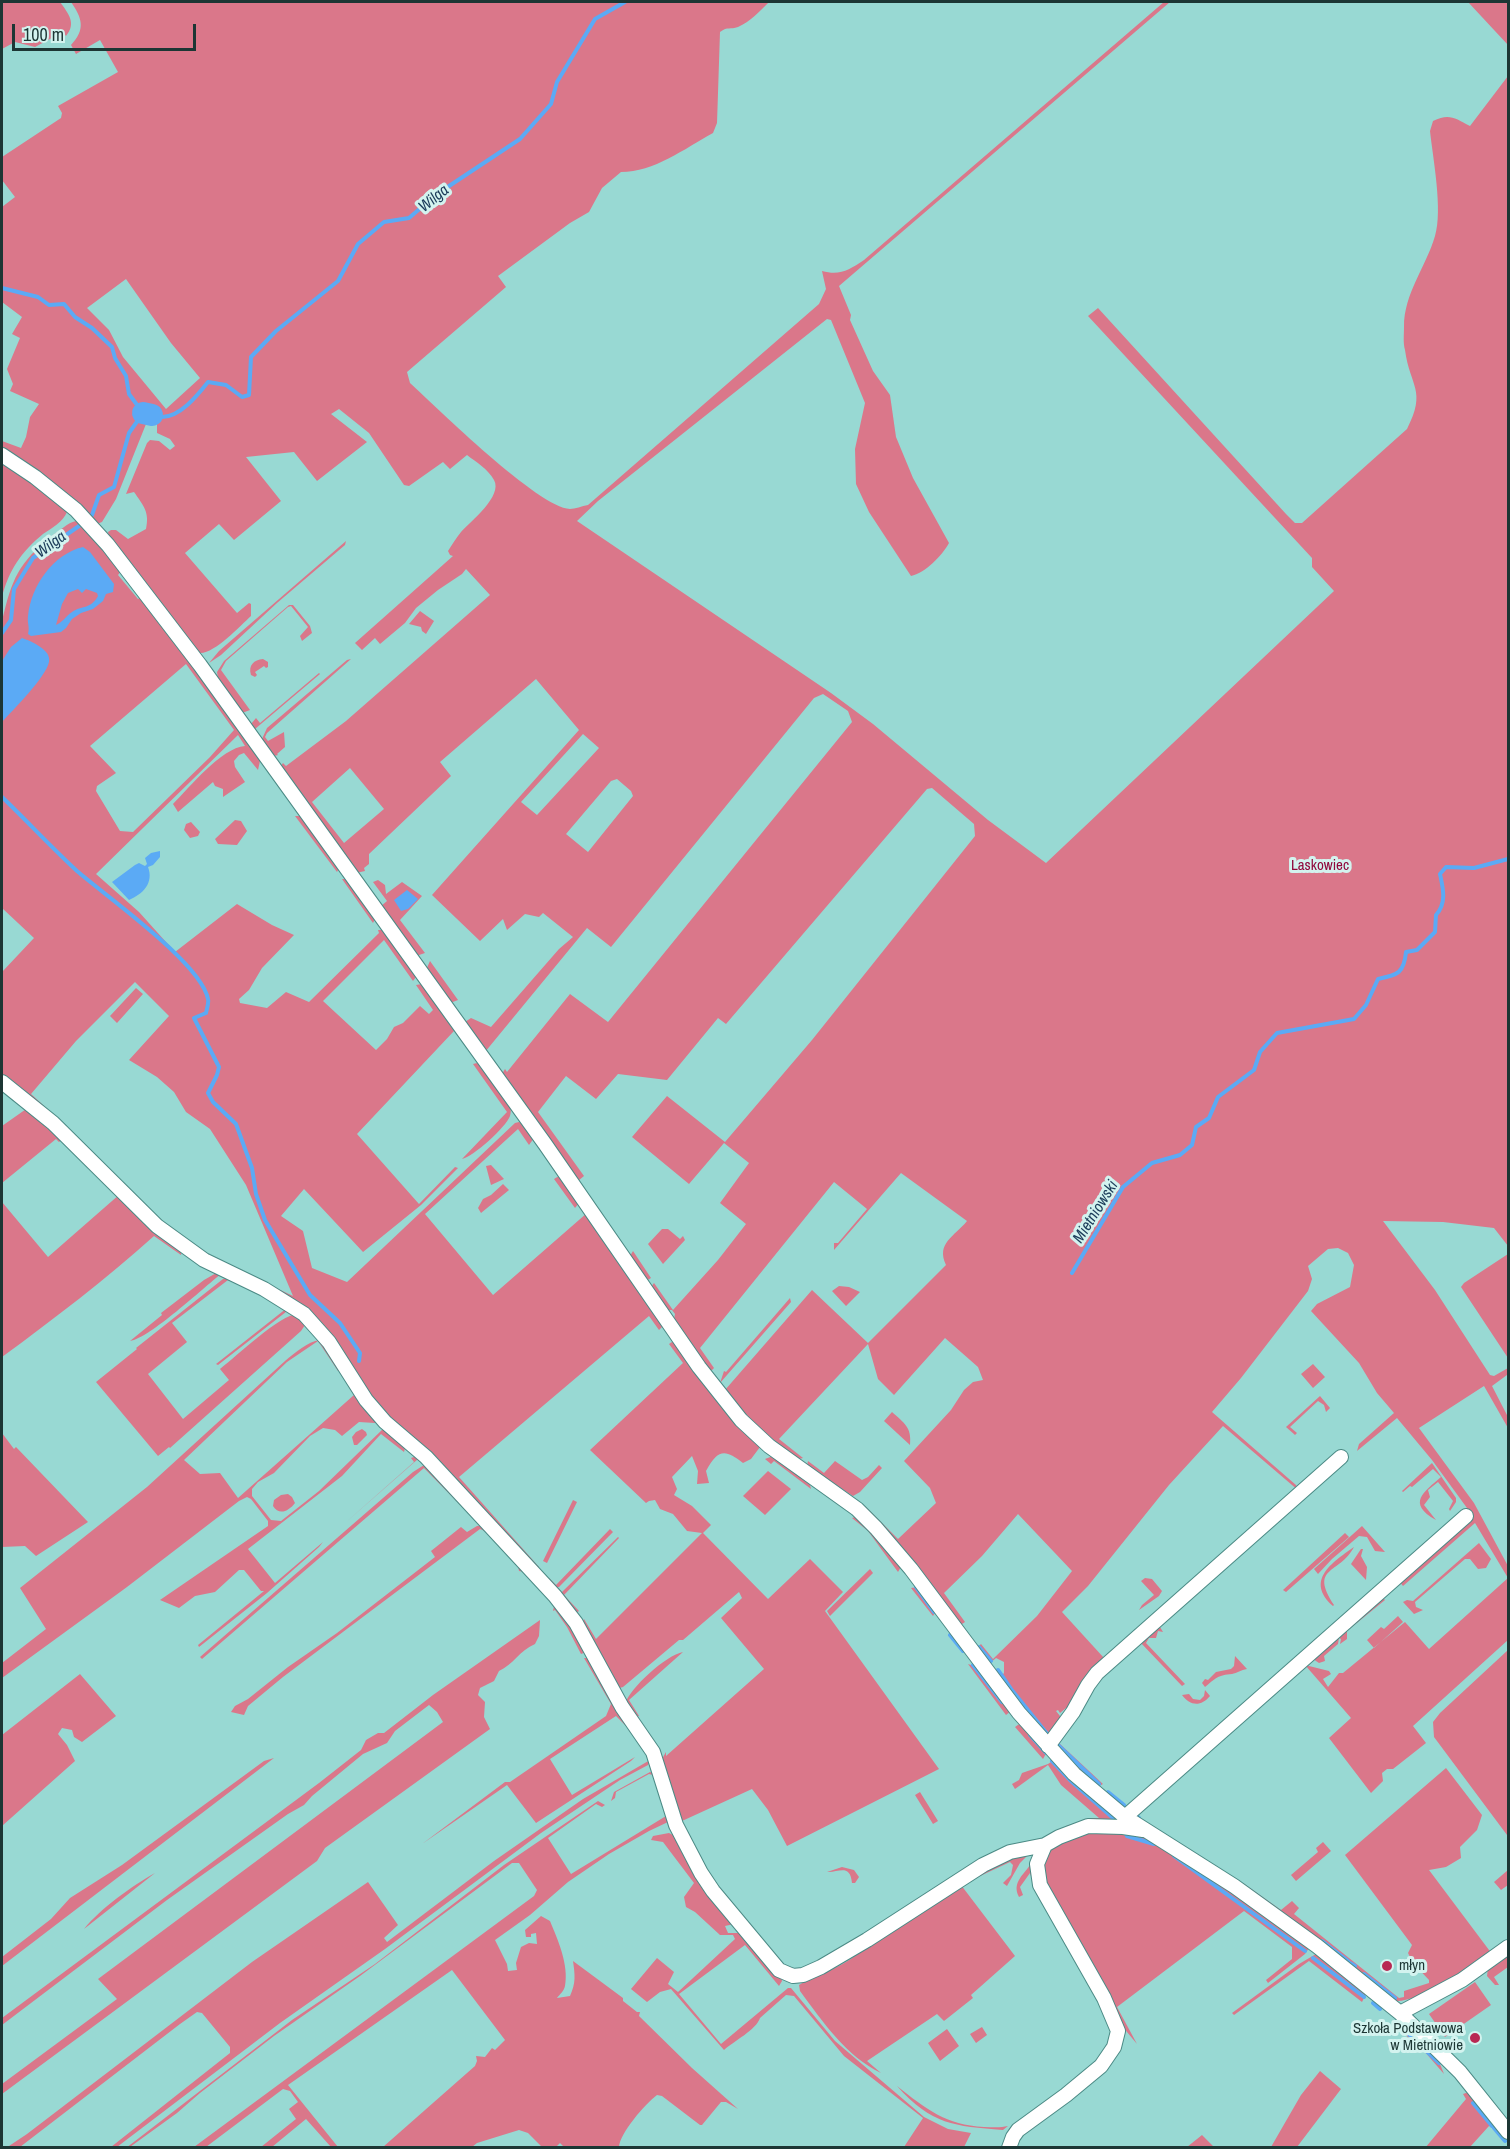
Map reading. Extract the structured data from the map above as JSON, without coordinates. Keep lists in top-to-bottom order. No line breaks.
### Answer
{"water":["Wilga","Mietniowski"],"parks":["Laskowiec"],"places":["młyn","Szkoła Podstawowa w Mietniowie"],"scale_bar":"100 m"}
